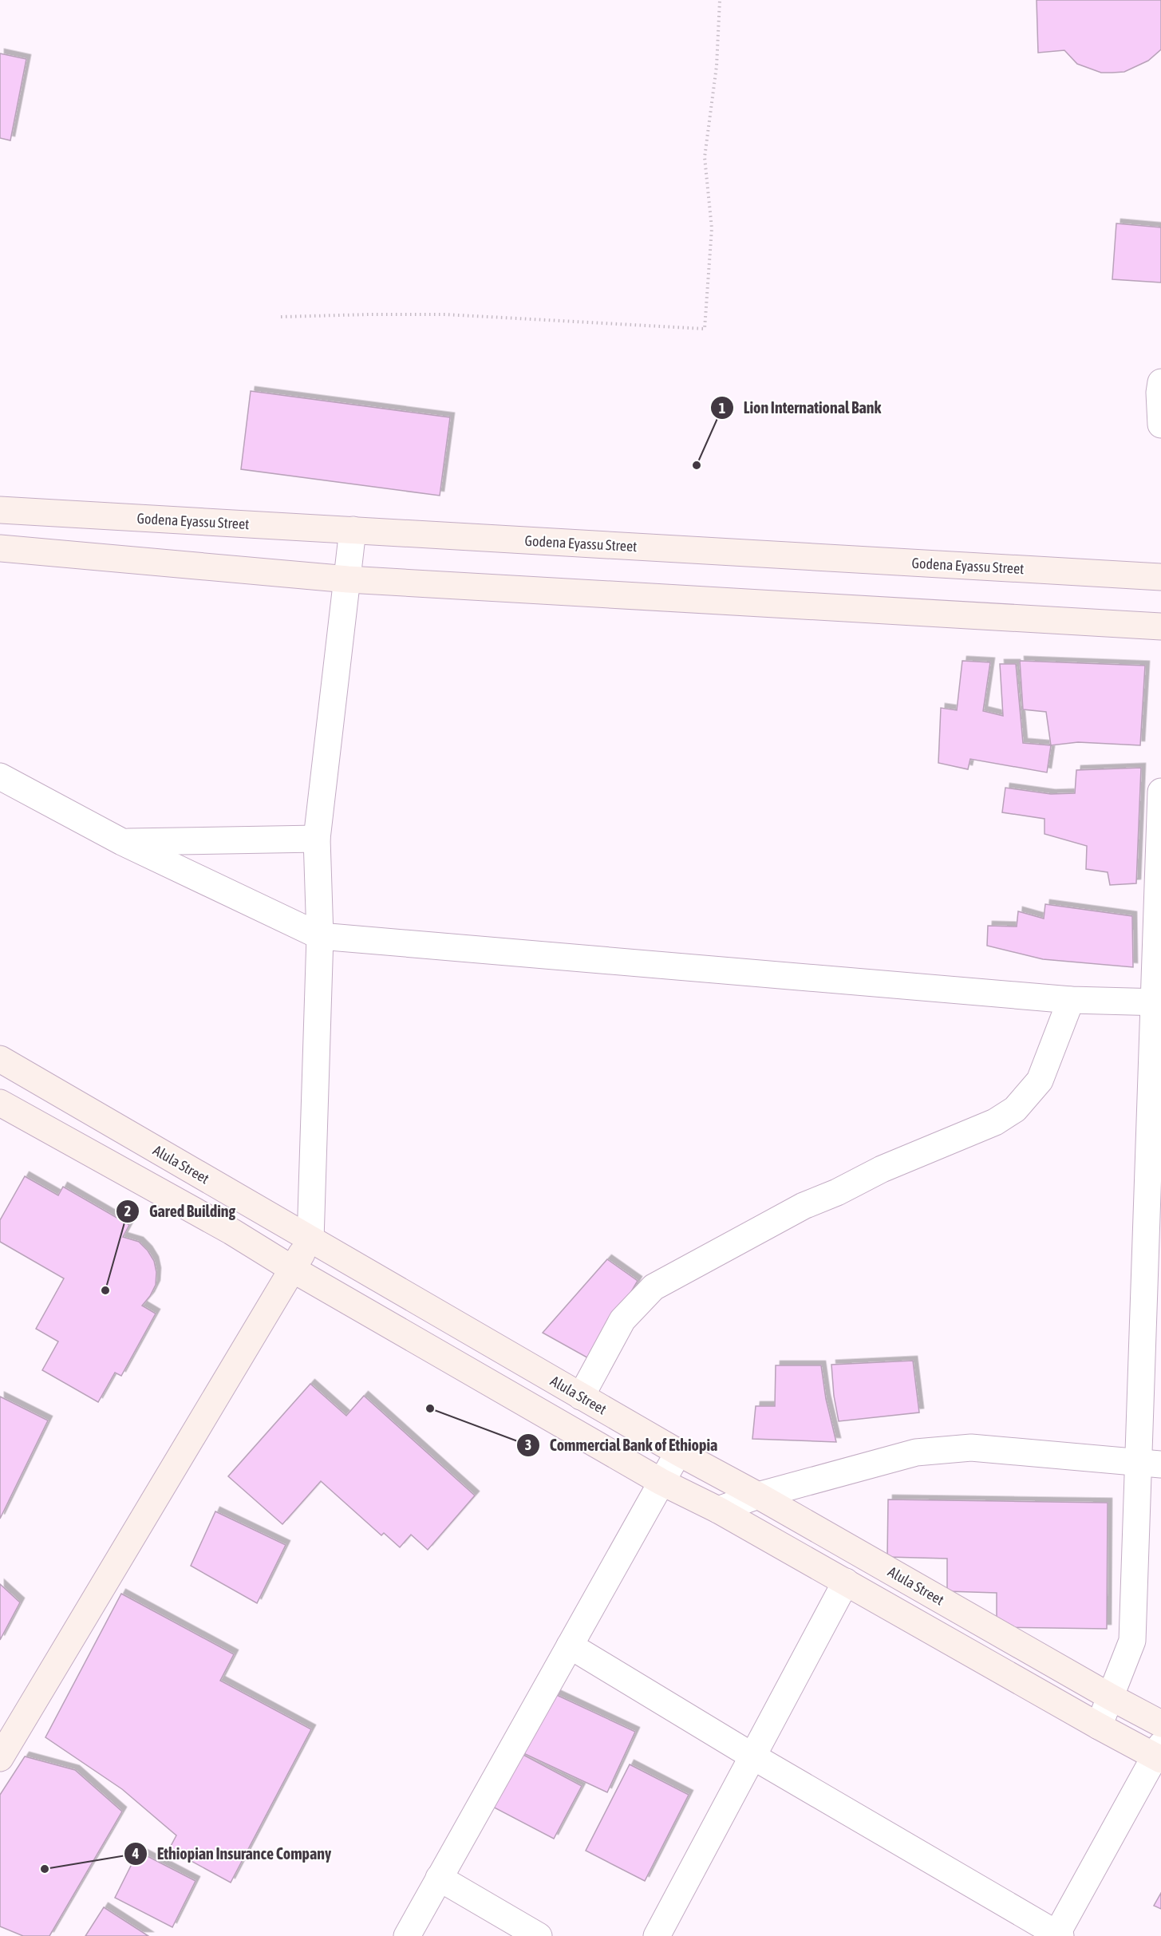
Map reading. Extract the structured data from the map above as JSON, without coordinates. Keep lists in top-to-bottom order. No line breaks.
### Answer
{"streets":{"street":["Godena Eyassu Street","Alula Street"]},"places":["Lion International Bank","Gared Building","Commercial Bank of Ethiopia","Ethiopian Insurance Company"]}
